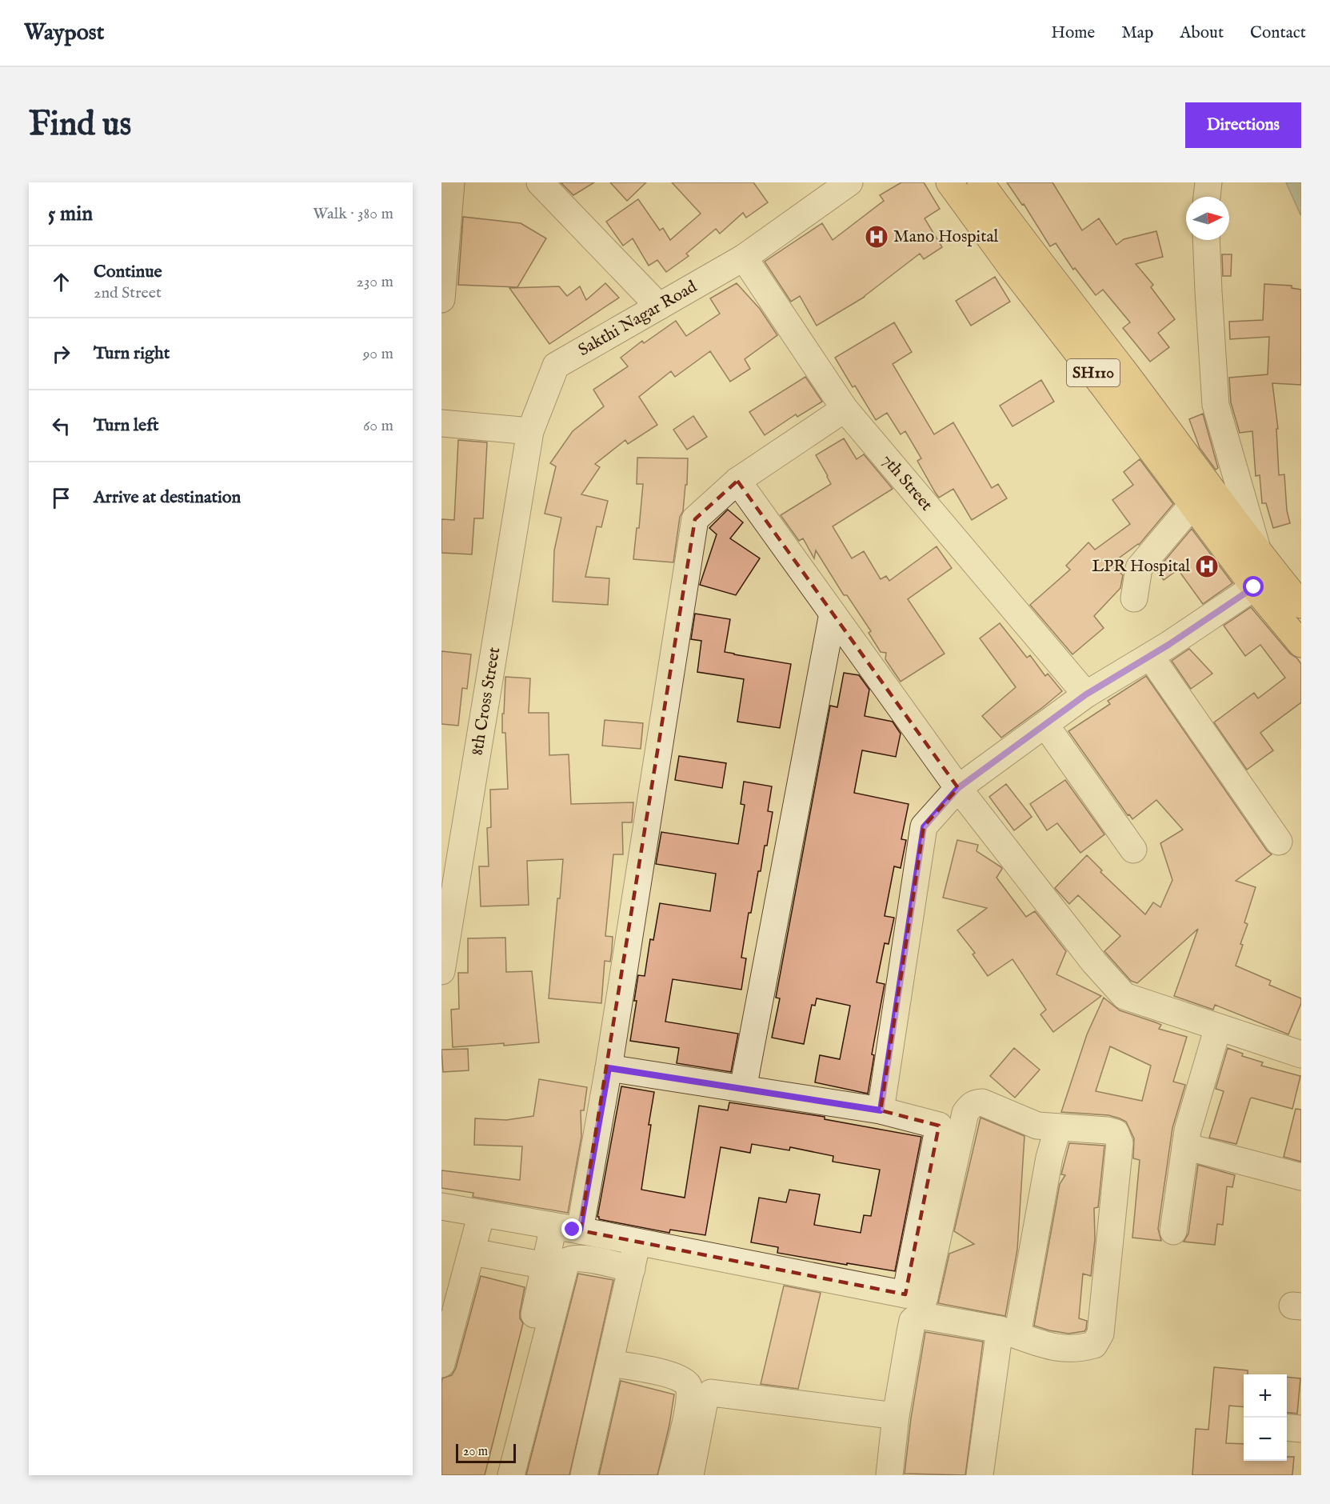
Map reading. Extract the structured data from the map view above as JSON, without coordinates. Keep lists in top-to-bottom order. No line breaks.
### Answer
{"streets":{"main road":["SH110"],"street":["Sakthi Nagar Road","7th Street","8th Cross Street"]},"crossings":[["Sakthi Nagar Road","7th Street"],["Sakthi Nagar Road","8th Cross Street"]],"places":{"hospital":["Mano Hospital","LPR Hospital"]},"scale_bar":"20 m","north":"right","page":{"header":"Waypost","nav":["Home","Map","About","Contact"],"buttons":"Directions","title":"Find us","heading":["5 min","Walk · 380 m"],"list":[["Continue","2nd Street","230 m"],["Turn right","90 m"],["Turn left","60 m"],"Arrive at destination"],"map_buttons":["+","−"],"scale":"20 m"}}
